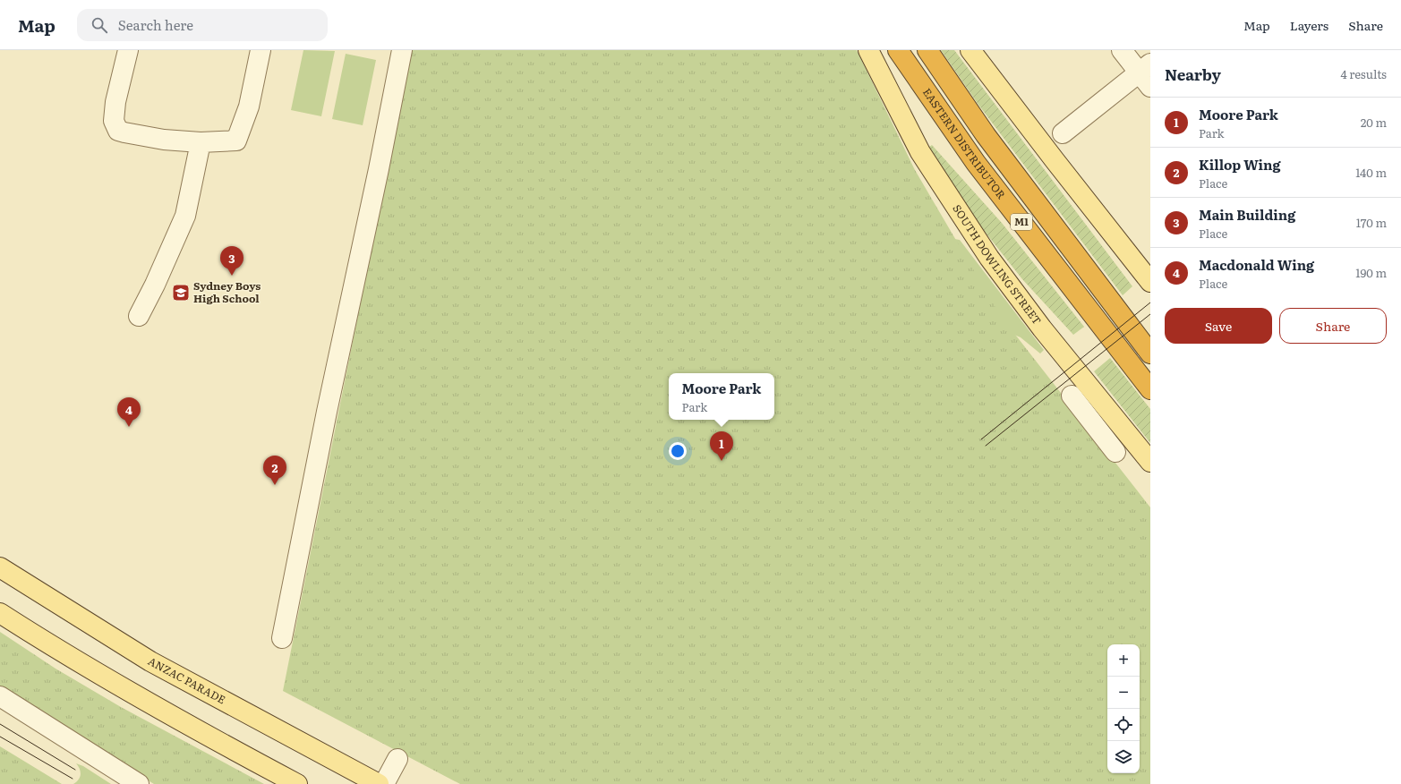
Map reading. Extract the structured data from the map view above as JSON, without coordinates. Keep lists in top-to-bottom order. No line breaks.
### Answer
{"streets":{"highway":["EASTERN DISTRIBUTOR","M1"],"main road":["SOUTH DOWLING STREET","ANZAC PARADE"]},"places":{"school or university":["Sydney Boys High School"]},"page":{"header":"Map","search":"Search here","nav":["Map","Layers","Share"],"heading":["Nearby","4 results"],"list":[{"mark":"1","name":"Moore Park","note":"Park","value":"20 m"},{"mark":"2","name":"Killop Wing","note":"Place","value":"140 m"},{"mark":"3","name":"Main Building","note":"Place","value":"170 m"},{"mark":"4","name":"Macdonald Wing","note":"Place","value":"190 m"}],"pins":["3","4","1","2"],"buttons":["Save","Share"],"popup":["Moore Park","Park"],"map_buttons":["+","−"]}}
